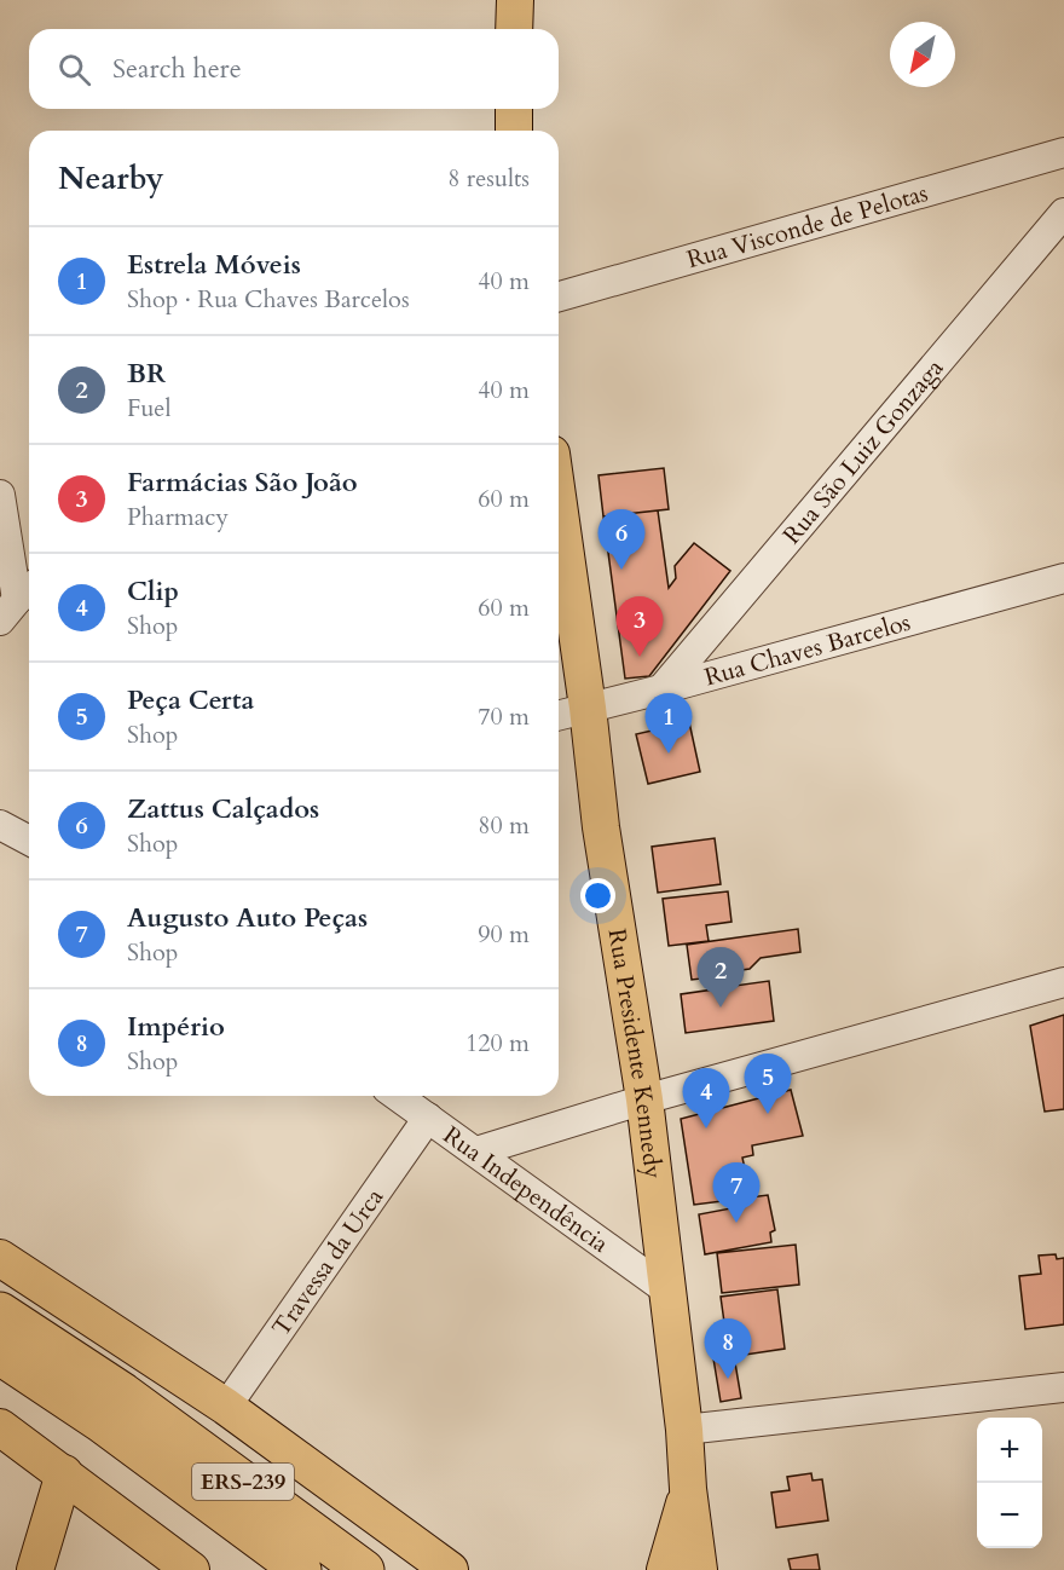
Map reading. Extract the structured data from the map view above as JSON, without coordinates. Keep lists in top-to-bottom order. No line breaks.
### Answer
{"streets":{"highway":["ERS-239"],"main road":["Rua Presidente Kennedy"],"street":["Rua Visconde de Pelotas","Rua São Luiz Gonzaga","Rua Chaves Barcelos","Rua Independência","Travessa da Urca"]},"crossings":[["Rua São Luiz Gonzaga","Rua Chaves Barcelos"],["Rua Chaves Barcelos","Rua Presidente Kennedy"],["Rua Presidente Kennedy","Rua Independência"],["Rua Independência","Travessa da Urca"]],"north":"bottom left","page":{"search":"Search here","heading":["Nearby","8 results"],"list":[{"mark":"1","name":"Estrela Móveis","note":"Shop · Rua Chaves Barcelos","value":"40 m"},{"mark":"2","name":"BR","note":"Fuel","value":"40 m"},{"mark":"3","name":"Farmácias São João","note":"Pharmacy","value":"60 m"},{"mark":"4","name":"Clip","note":"Shop","value":"60 m"},{"mark":"5","name":"Peça Certa","note":"Shop","value":"70 m"},{"mark":"6","name":"Zattus Calçados","note":"Shop","value":"80 m"},{"mark":"7","name":"Augusto Auto Peças","note":"Shop","value":"90 m"},{"mark":"8","name":"Império","note":"Shop","value":"120 m"}],"pins":["6","3","1","2","5","4","7","8"],"map_buttons":["+","−"]}}
